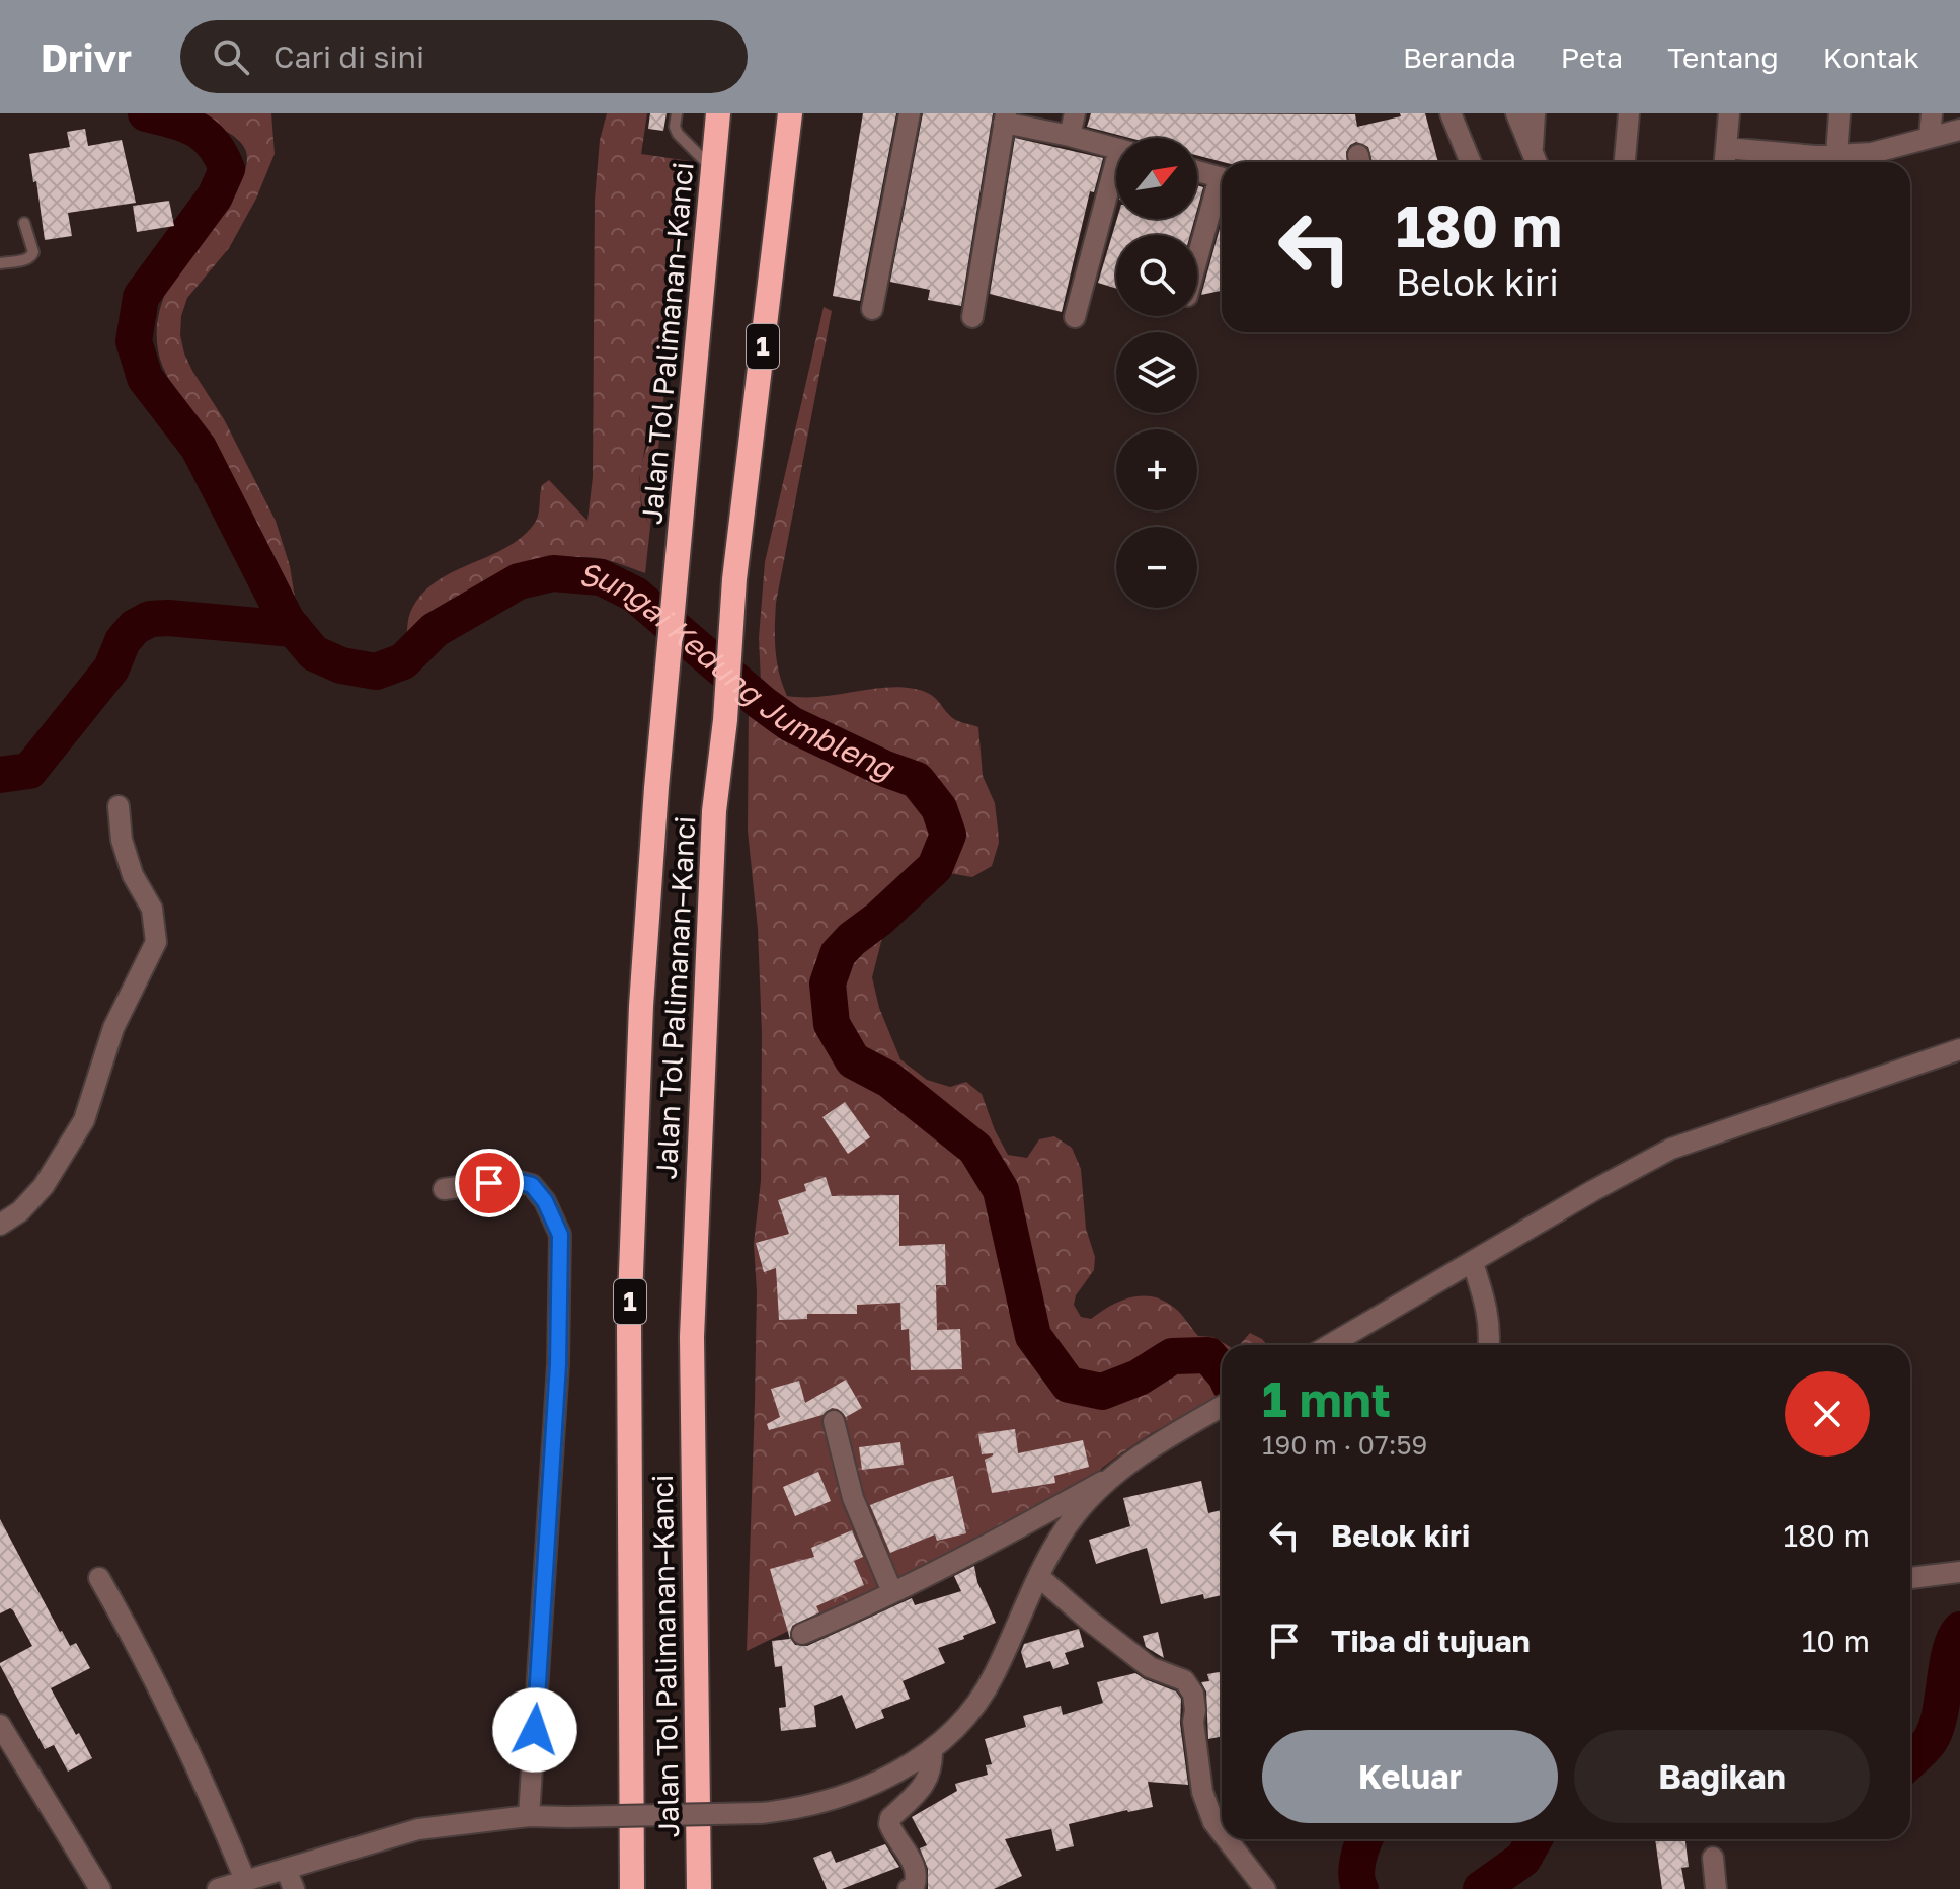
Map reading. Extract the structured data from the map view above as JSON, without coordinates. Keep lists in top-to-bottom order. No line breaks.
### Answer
{"streets":{"highway":["Jalan Tol Palimanan–Kanci","1"]},"water":["Sungai Kedung Jumbleng"],"north":"top right","page":{"header":"Drivr","search":"Cari di sini","nav":["Beranda","Peta","Tentang","Kontak"],"map_buttons":["+","−"],"turn":["180 m","Belok kiri"],"heading":["1 mnt","190 m · 07:59"],"list":[{"name":"Belok kiri","value":"180 m"},{"name":"Tiba di tujuan","value":"10 m"}],"buttons":["Keluar","Bagikan"]}}
